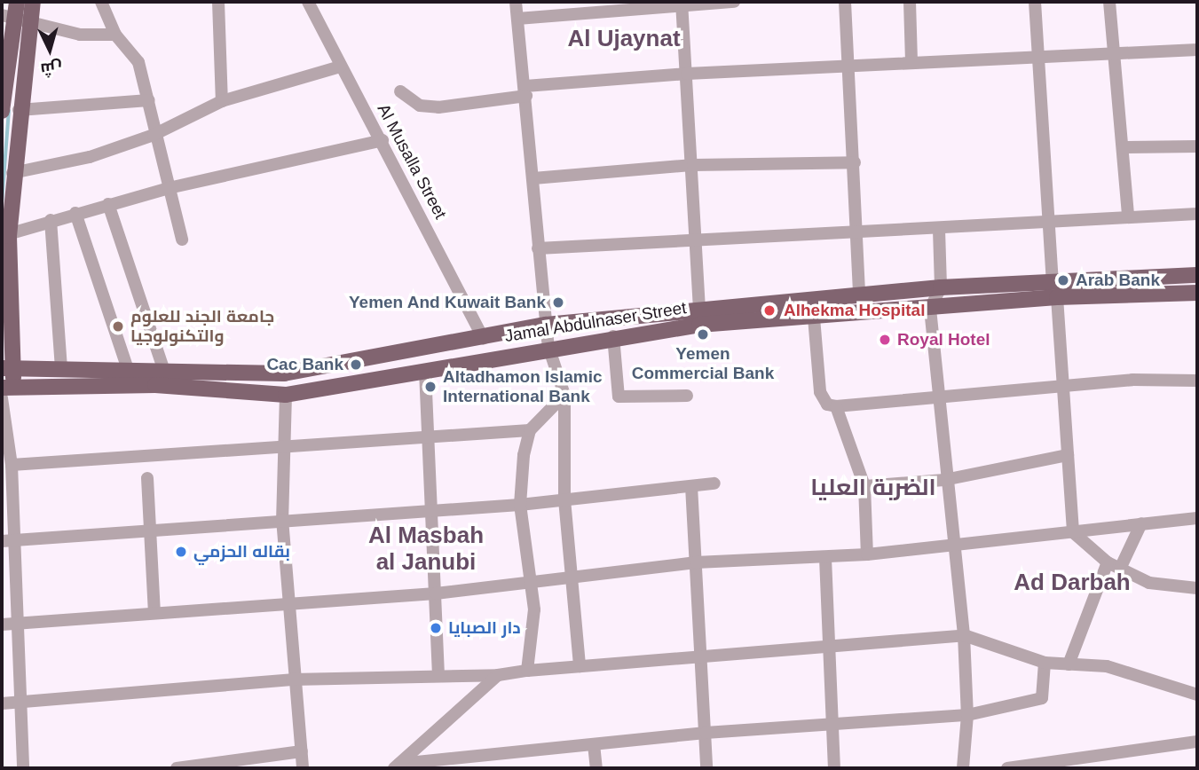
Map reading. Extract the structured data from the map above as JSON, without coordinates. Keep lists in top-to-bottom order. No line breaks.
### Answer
{"streets":{"main road":["Jamal Abdulnaser Street"],"street":["Al Musalla Street"]},"crossings":[["Al Musalla Street","Jamal Abdulnaser Street"]],"districts":["Al Ujaynat","الضربة العليا","Al Masbah al Janubi","Ad Darbah"],"places":["Arab Bank","Yemen And Kuwait Bank","Alhekma Hospital","جامعة الجند للعلوم والتكنولوجيا","Yemen Commercial Bank","Royal Hotel","Cac Bank","Altadhamon Islamic International Bank","بقاله الحزمي","دار الصبايا"],"north":"bottom"}
